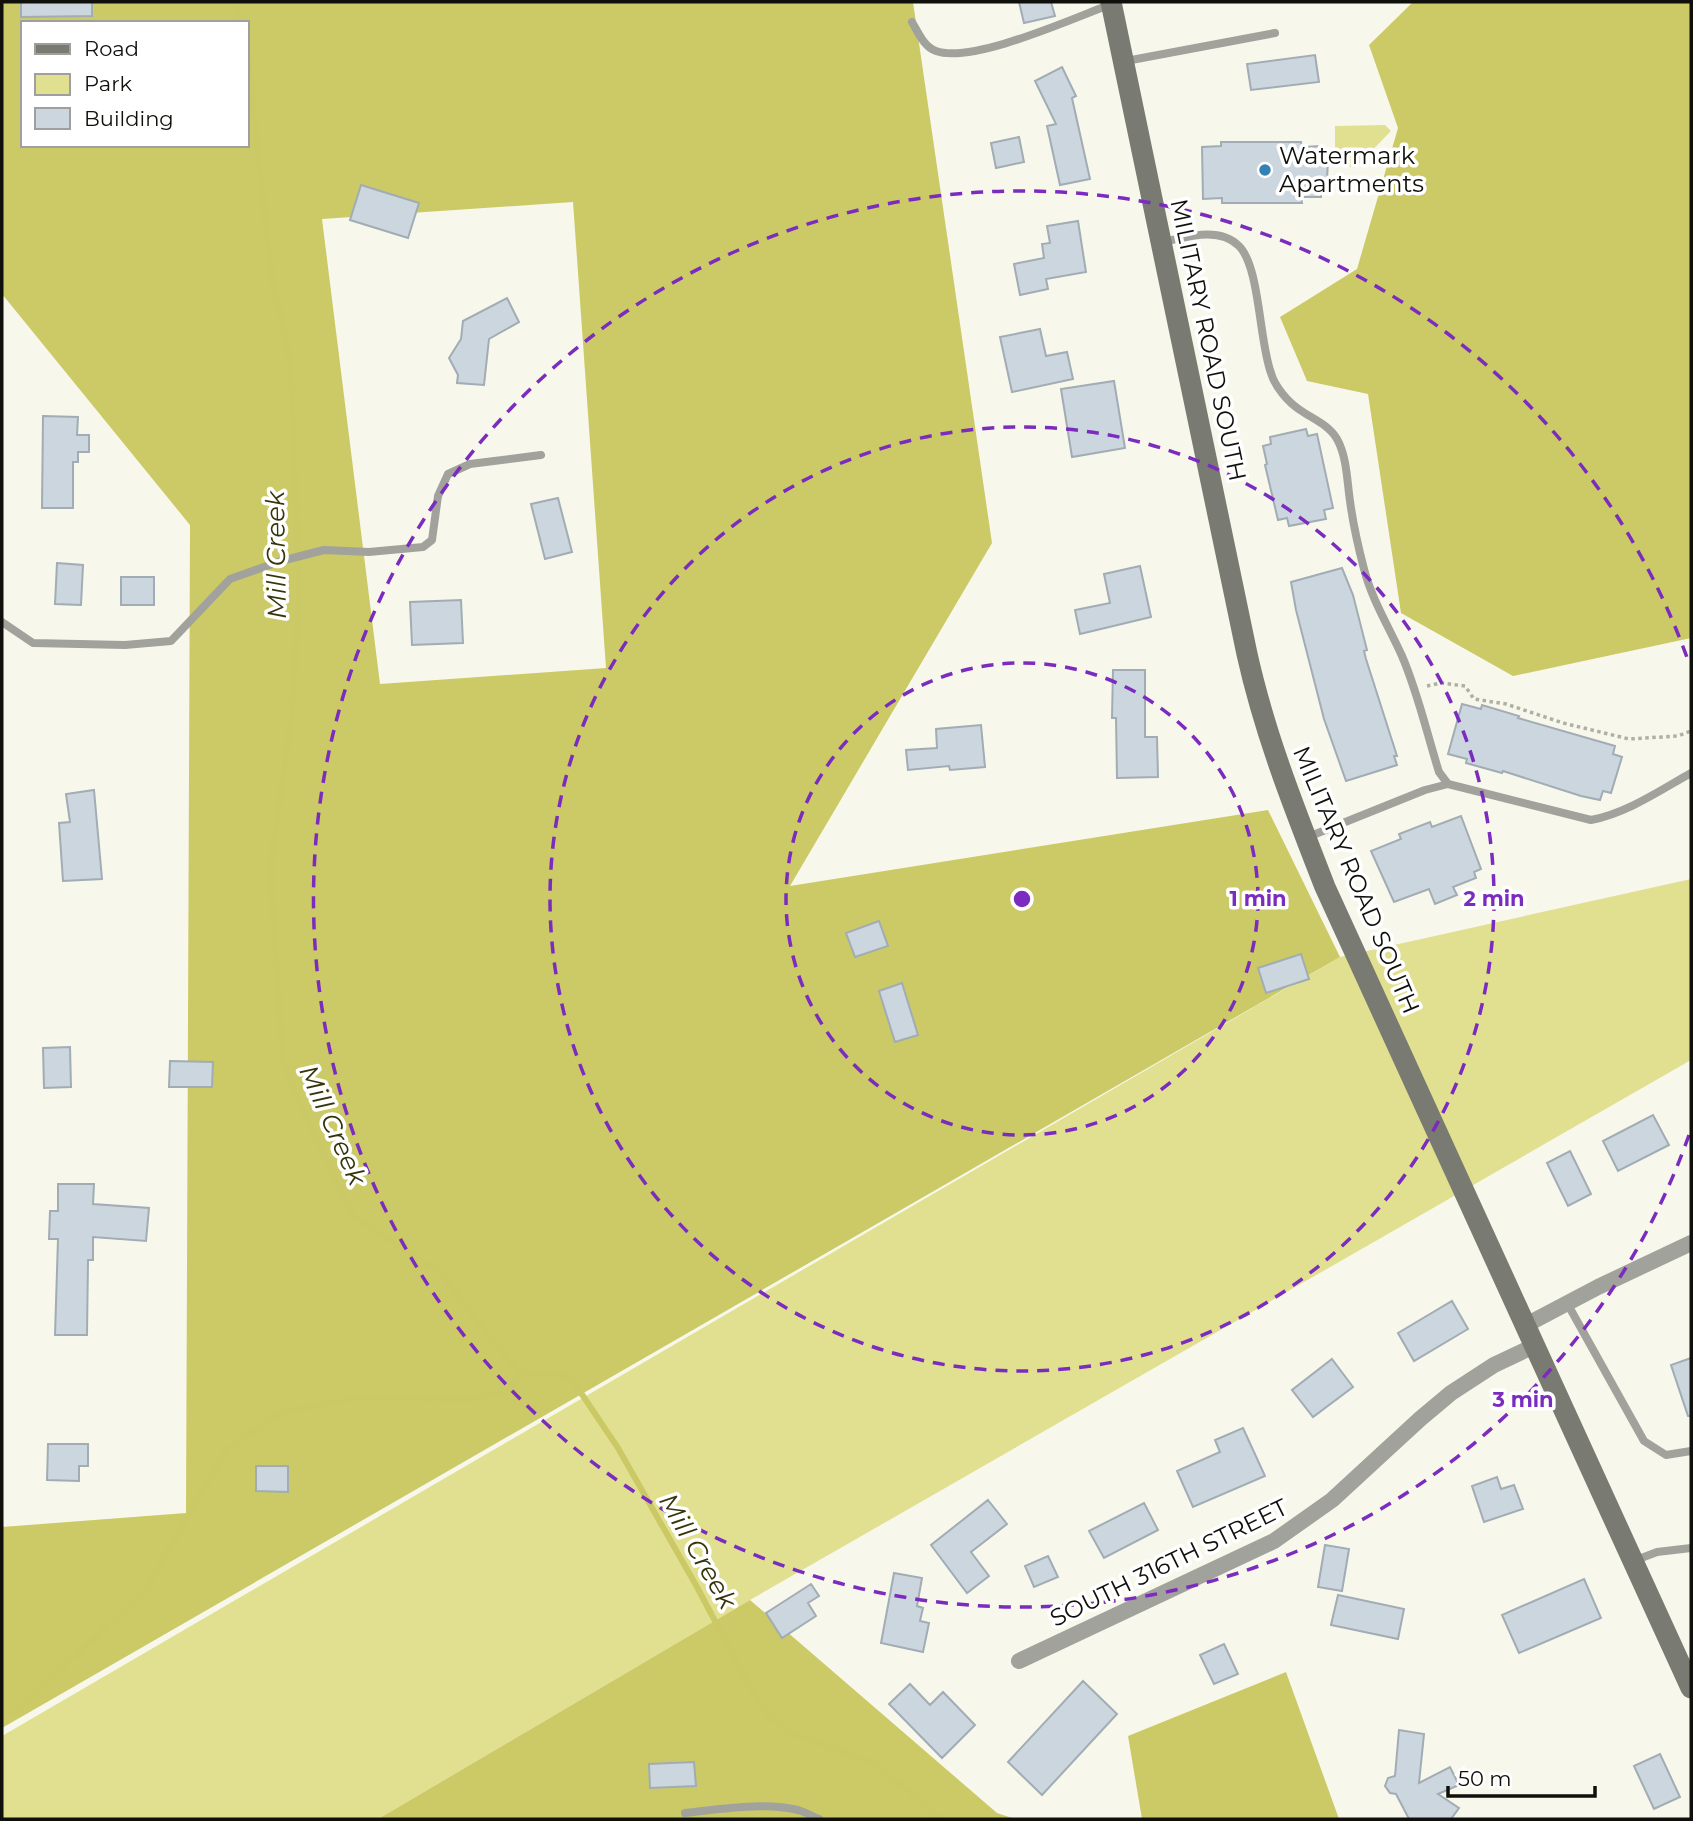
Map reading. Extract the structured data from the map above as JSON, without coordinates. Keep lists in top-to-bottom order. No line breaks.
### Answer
{"streets":{"main road":["MILITARY ROAD SOUTH"],"street":["SOUTH 316TH STREET"]},"crossings":[["MILITARY ROAD SOUTH","SOUTH 316TH STREET"]],"water":["Mill Creek"],"places":["Watermark Apartments"],"legend":["Road","Park","Building"],"scale_bar":"50 m","rings":["1 min","2 min","3 min"]}
